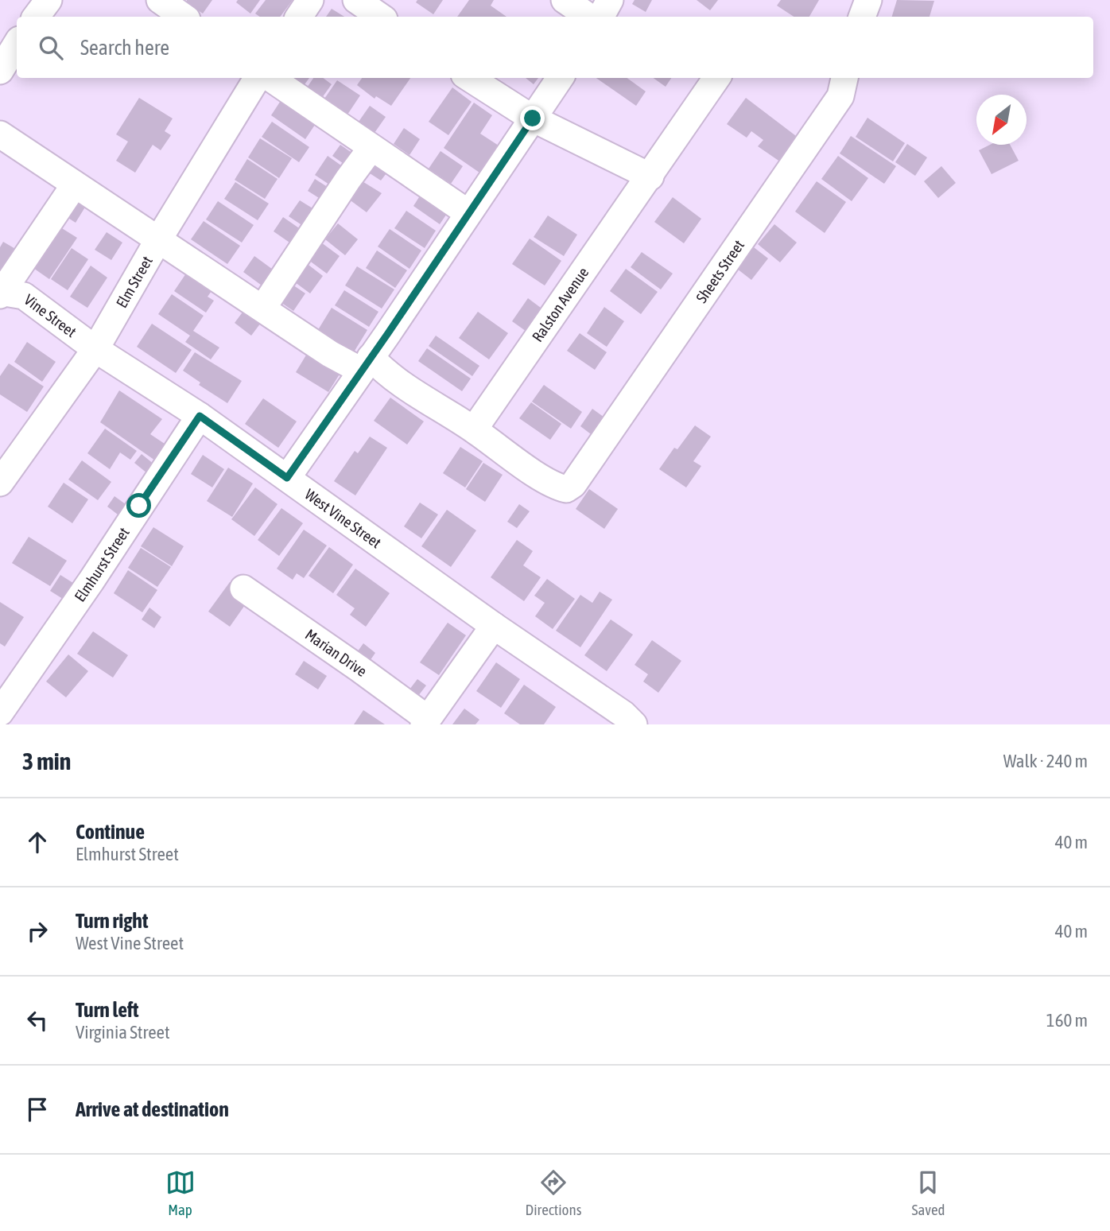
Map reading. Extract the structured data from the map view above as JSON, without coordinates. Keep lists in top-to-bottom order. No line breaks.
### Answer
{"streets":{"street":["Sheets Street","Elm Street","Ralston Avenue","Vine Street","West Vine Street","Elmhurst Street","Marian Drive"]},"crossings":[["Sheets Street","Ralston Avenue"],["Elm Street","Vine Street"],["Elm Street","West Vine Street"],["Vine Street","West Vine Street"],["West Vine Street","Elmhurst Street"]],"north":"bottom left","page":{"search":"Search here","heading":["3 min","Walk · 240 m"],"list":[["Continue","Elmhurst Street","40 m"],["Turn right","West Vine Street","40 m"],["Turn left","Virginia Street","160 m"],"Arrive at destination"],"nav":["Map","Directions","Saved"]}}
